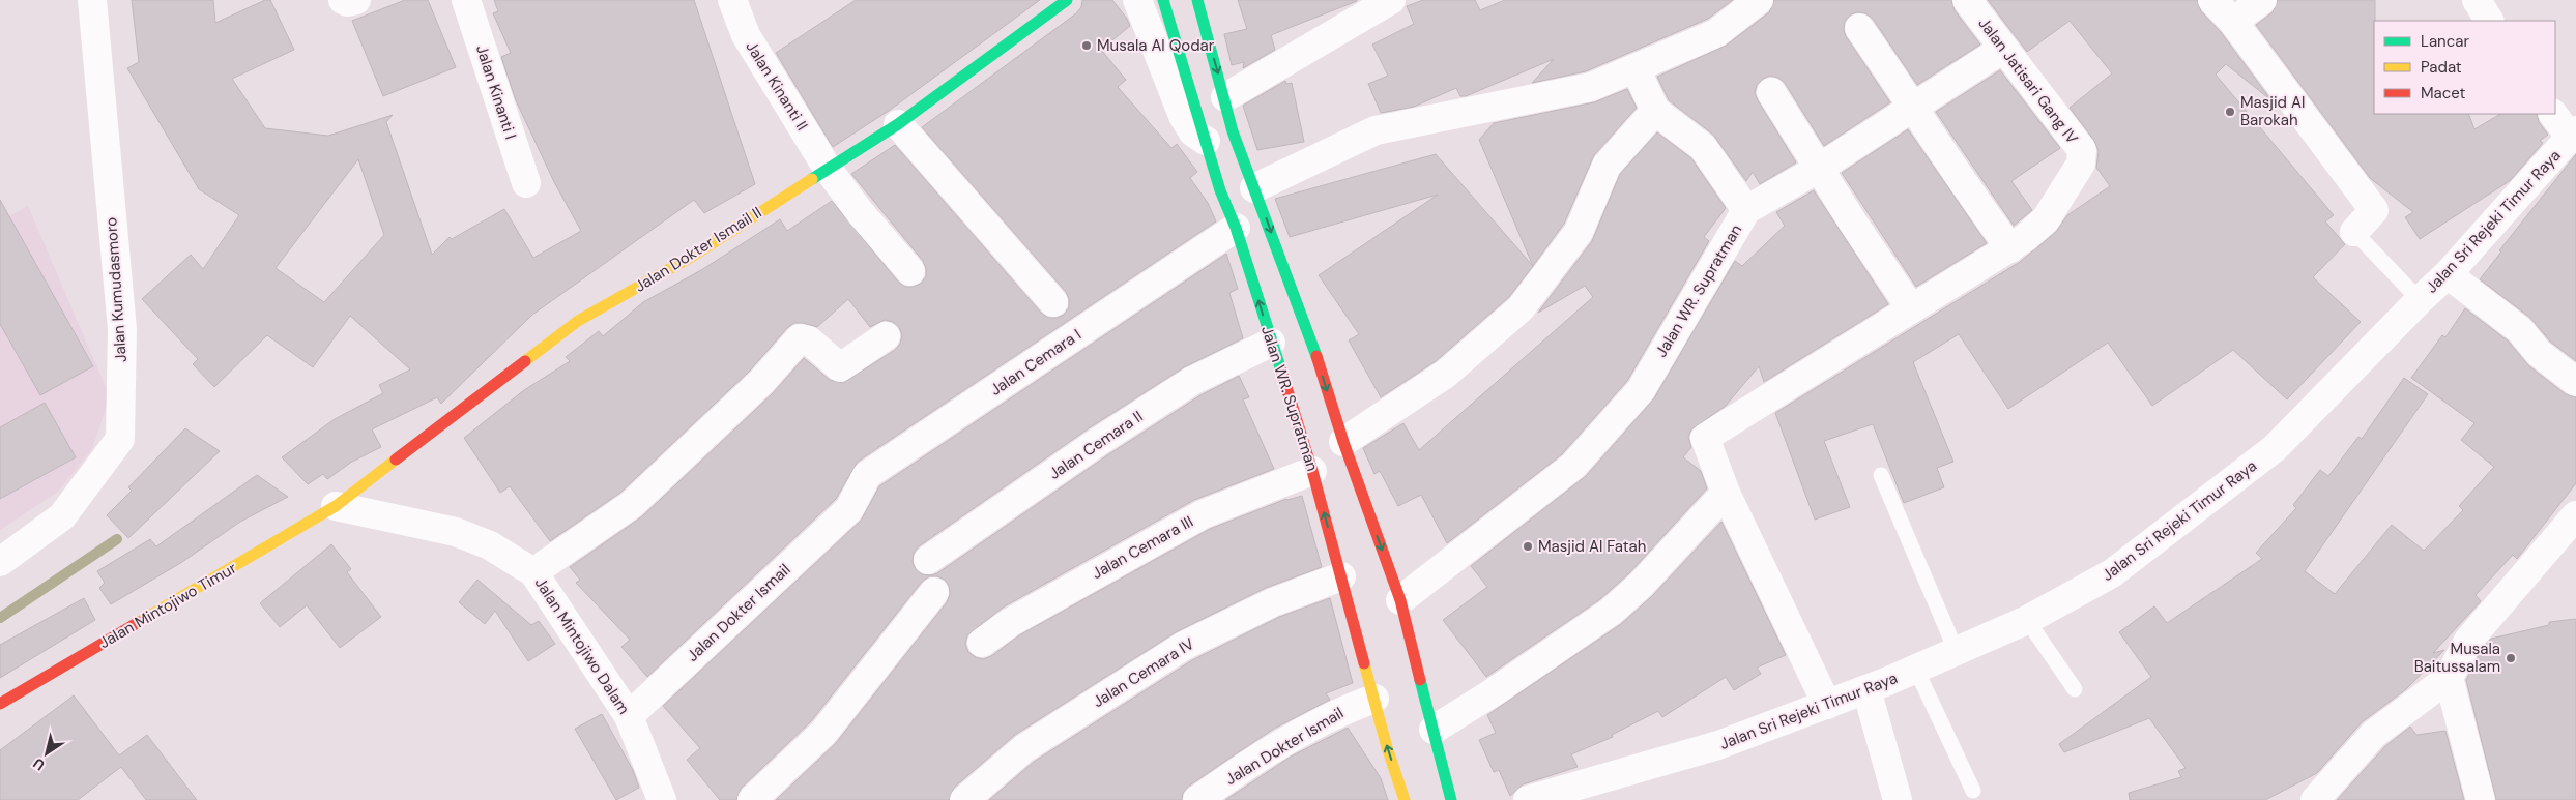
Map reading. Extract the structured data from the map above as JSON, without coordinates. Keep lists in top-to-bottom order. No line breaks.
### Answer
{"streets":{"main road":["Jalan Dokter Ismail II","Jalan WR. Supratman","Jalan Mintojiwo Timur"],"street":["Jalan Jatisari Gang IV","Jalan Kinanti II","Jalan Kinanti I","Jalan Sri Rejeki Timur Raya","Jalan Kumudasmoro","Jalan Cemara I","Jalan Cemara II","Jalan Cemara III","Jalan Dokter Ismail","Jalan Mintojiwo Dalam","Jalan Cemara IV"]},"crossings":[["Jalan Kinanti II","Jalan Dokter Ismail II"],["Jalan Dokter Ismail II","Jalan Mintojiwo Timur"],["Jalan Dokter Ismail II","Jalan Mintojiwo Dalam"],["Jalan WR. Supratman","Jalan Cemara I"],["Jalan WR. Supratman","Jalan Cemara II"],["Jalan WR. Supratman","Jalan Cemara III"],["Jalan WR. Supratman","Jalan Dokter Ismail"],["Jalan WR. Supratman","Jalan Cemara IV"],["Jalan Cemara I","Jalan Dokter Ismail"],["Jalan Mintojiwo Timur","Jalan Mintojiwo Dalam"],["Jalan Dokter Ismail","Jalan Mintojiwo Dalam"]],"places":["Musala Al Qodar","Masjid Al Barokah","Masjid Al Fatah","Musala Baitussalam"],"legend":["Lancar","Padat","Macet"],"north":"bottom left"}
